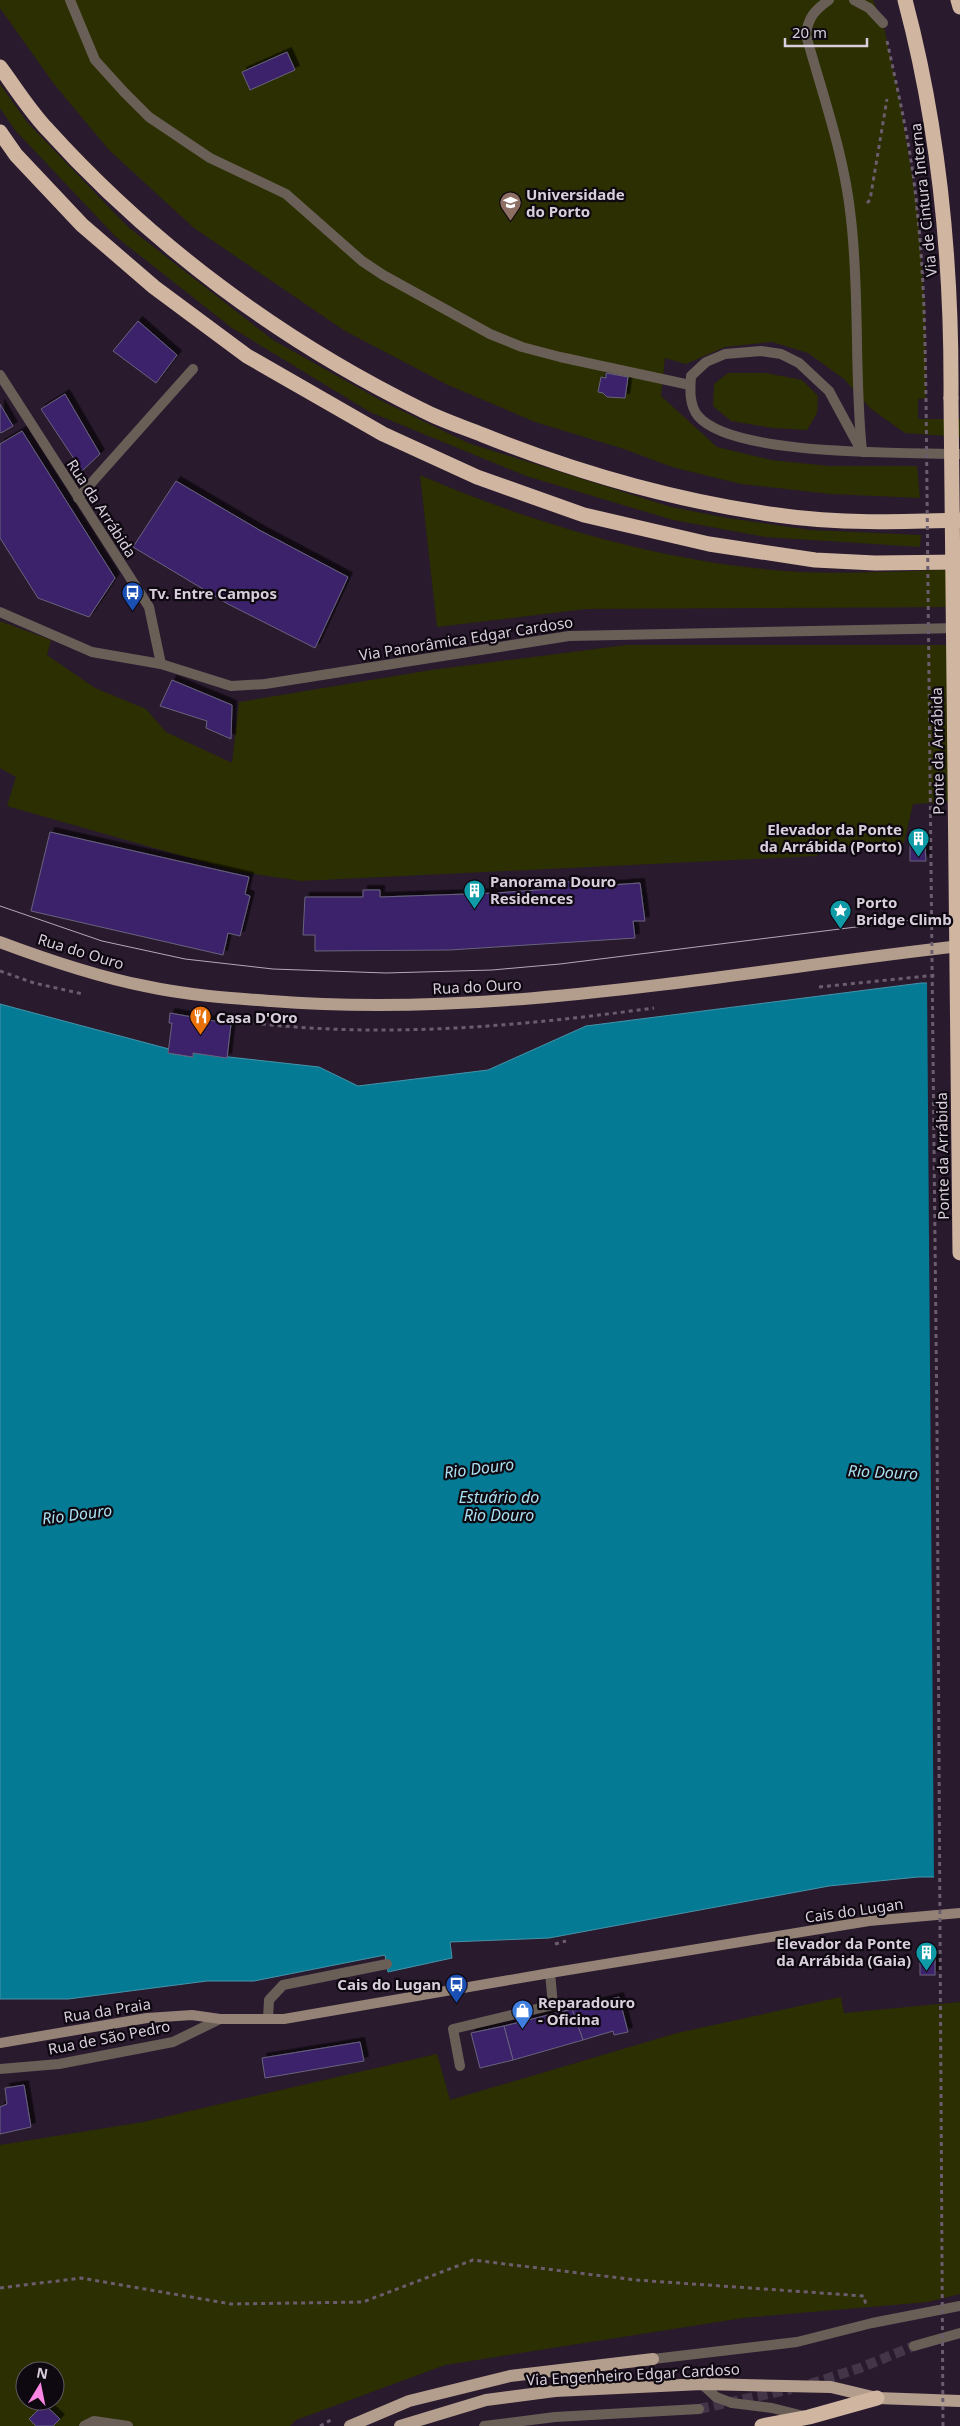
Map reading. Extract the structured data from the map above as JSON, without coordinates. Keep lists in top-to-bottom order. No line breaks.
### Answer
{"streets":{"highway":["Via de Cintura Interna","Ponte da Arrábida"],"main road":["Rua do Ouro","Cais do Lugan","Rua da Praia","Via Engenheiro Edgar Cardoso"],"street":["Rua da Arrábida","Via Panorâmica Edgar Cardoso","Rua de São Pedro"]},"crossings":[["Via de Cintura Interna","Ponte da Arrábida"],["Rua da Arrábida","Via Panorâmica Edgar Cardoso"],["Cais do Lugan","Rua da Praia"],["Cais do Lugan","Rua de São Pedro"],["Rua da Praia","Rua de São Pedro"]],"water":["Rio Douro","Estuário do Rio Douro"],"places":{"school or university":["Universidade do Porto"],"bus stop":["Tv. Entre Campos","Cais do Lugan"],"building":["Elevador da Ponte da Arrábida (Porto)","Panorama Douro Residences","Elevador da Ponte da Arrábida (Gaia)"],"place":["Porto Bridge Climb"],"restaurant":["Casa D'Oro"],"shop":["Reparadouro - Oficina"]},"scale_bar":"20 m","north":"top"}
